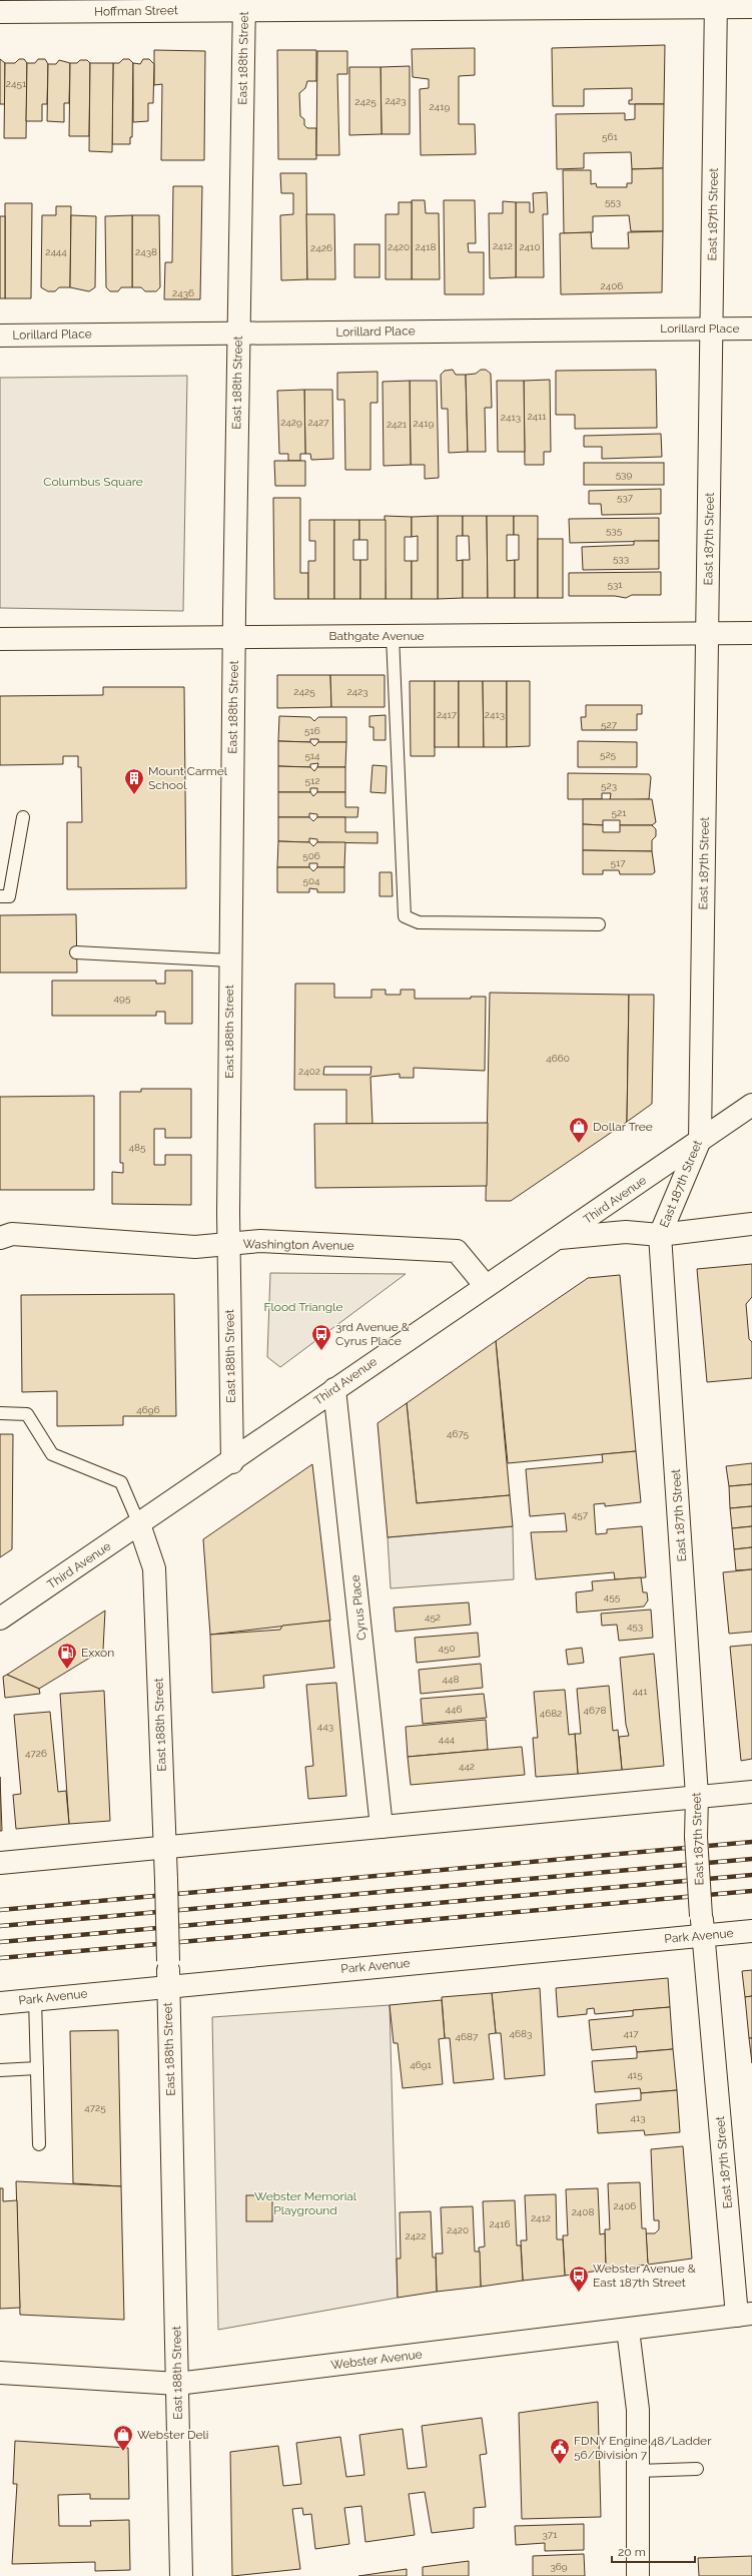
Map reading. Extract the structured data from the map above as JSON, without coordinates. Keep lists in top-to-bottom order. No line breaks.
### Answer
{"streets":{"street":["Hoffman Street","East 188th Street","East 187th Street","Lorillard Place","Bathgate Avenue","Third Avenue","Washington Avenue","Cyrus Place","Park Avenue","Webster Avenue"]},"crossings":[["Hoffman Street","East 188th Street"],["Hoffman Street","East 187th Street"],["East 188th Street","Lorillard Place"],["East 188th Street","Bathgate Avenue"],["East 188th Street","Third Avenue"],["East 188th Street","Washington Avenue"],["East 188th Street","Park Avenue"],["East 188th Street","Webster Avenue"],["East 187th Street","Lorillard Place"],["East 187th Street","Bathgate Avenue"],["East 187th Street","Third Avenue"],["East 187th Street","Park Avenue"],["East 187th Street","Webster Avenue"],["Third Avenue","Washington Avenue"],["Third Avenue","Cyrus Place"]],"parks":["Columbus Square","Flood Triangle","Webster Memorial Playground"],"places":{"building":["Mount Carmel School"],"shop":["Dollar Tree","Webster Deli"],"bus stop":["3rd Avenue & Cyrus Place","Webster Avenue & East 187th Street"],"fuel station":["Exxon"],"public building":["FDNY Engine 48/Ladder 56/Division 7"]},"house_numbers":["2451","2423","2425","2419","561","553","2412","2420","2418","2410","2426","2444","2438","2406","2436","2411","2413","2429","2427","2419","2421","539","537","535","533","531","2425","2423","2417","2413","527","516","525","514","512","523","521","506","517","504","495","4660","2402","485","4696","4675","457","455","452","453","450","448","441","446","4678","4682","443","444","4726","442","4683","417","4687","4691","415","4725","413","2406","2408","2412","2416","2420","2422","371","369"],"scale_bar":"20 m"}
